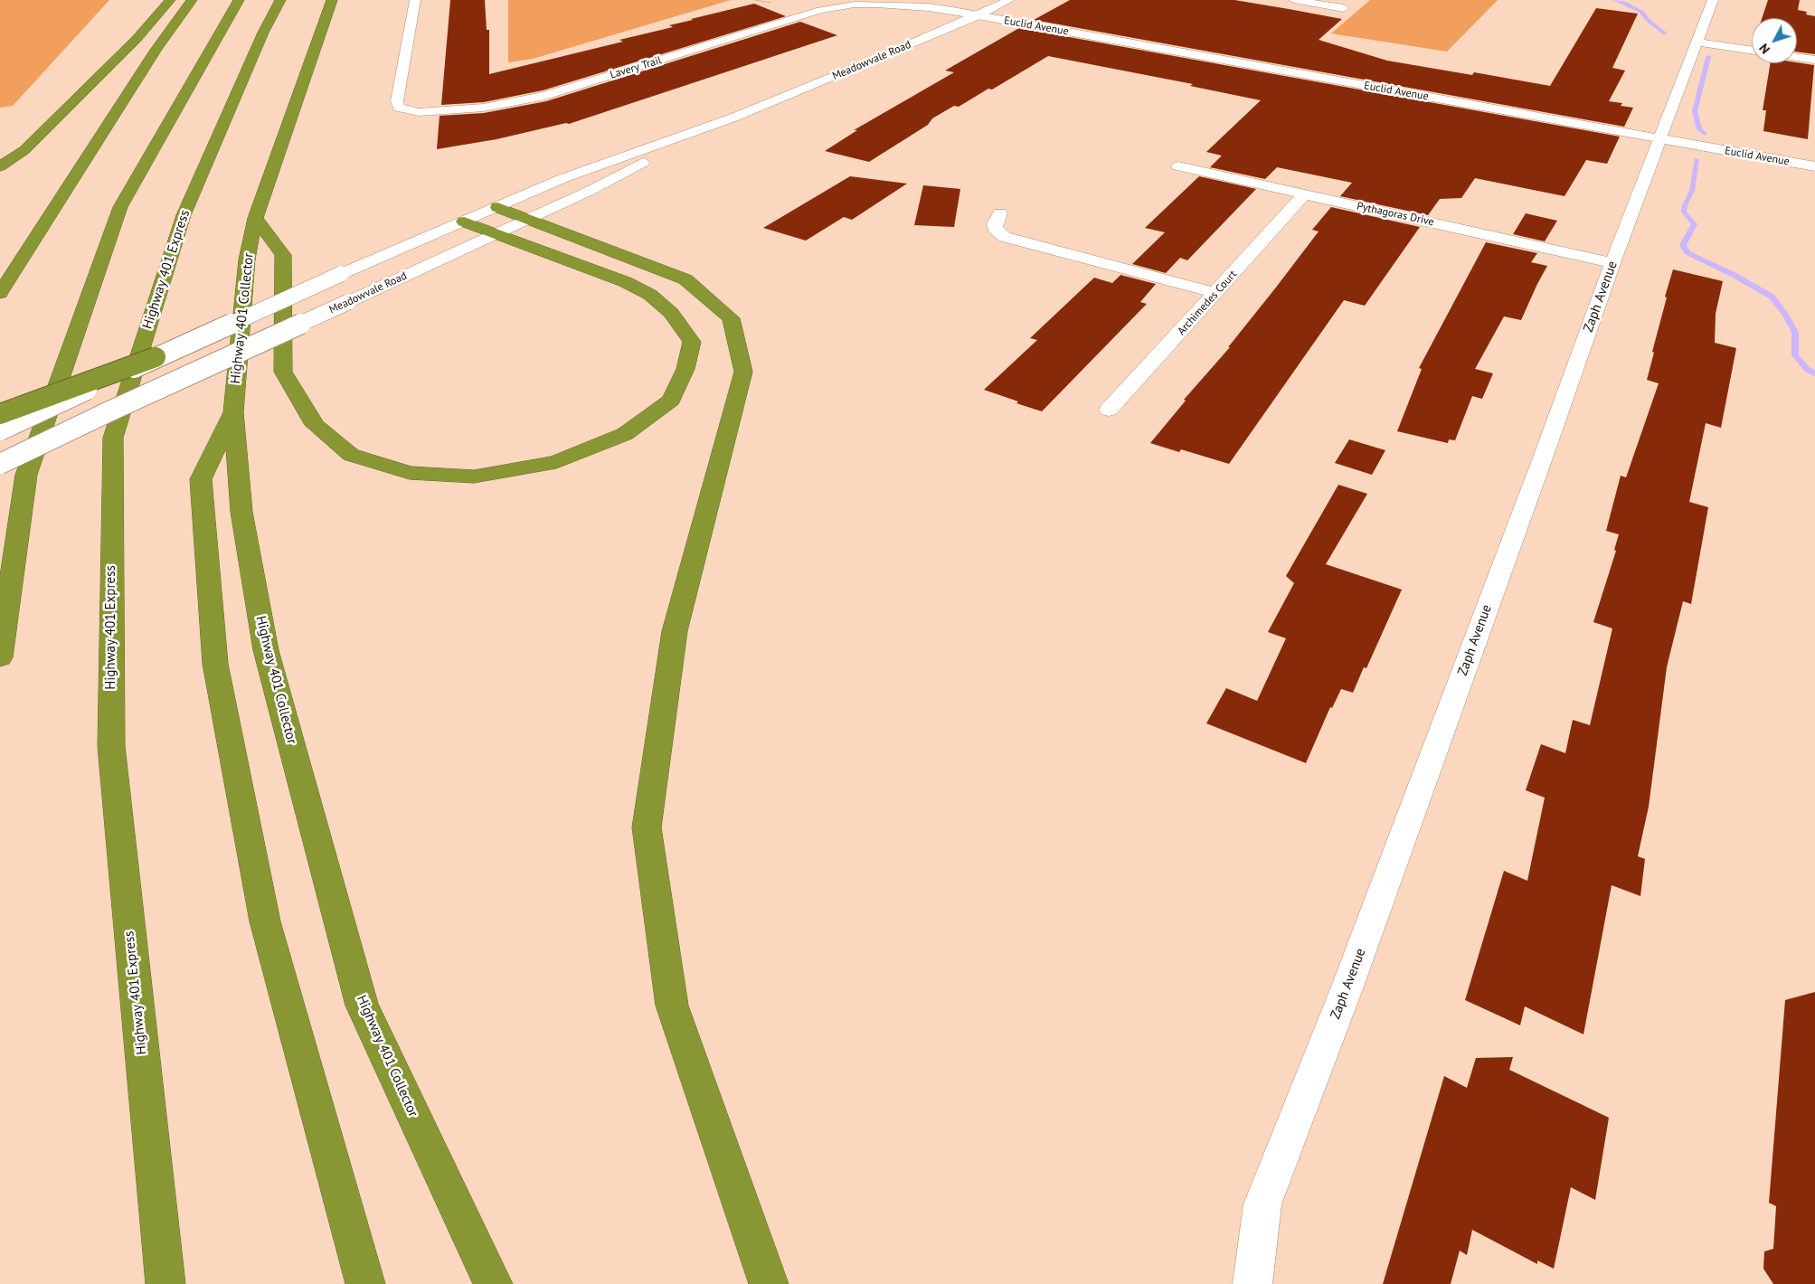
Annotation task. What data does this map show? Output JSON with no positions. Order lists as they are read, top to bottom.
{
  "streets": {
    "highway": ["Highway 401 Express", "Highway 401 Collector"],
    "street": [
      "Euclid Avenue",
      "Meadowvale Road",
      "Lavery Trail",
      "Pythagoras Drive",
      "Zaph Avenue",
      "Archimedes Court"
    ]
  },
  "crossings": [
    ["Euclid Avenue", "Meadowvale Road"],
    ["Euclid Avenue", "Lavery Trail"],
    ["Euclid Avenue", "Zaph Avenue"],
    ["Meadowvale Road", "Lavery Trail"],
    ["Pythagoras Drive", "Zaph Avenue"],
    ["Pythagoras Drive", "Archimedes Court"]
  ],
  "north": "bottom left"
}
